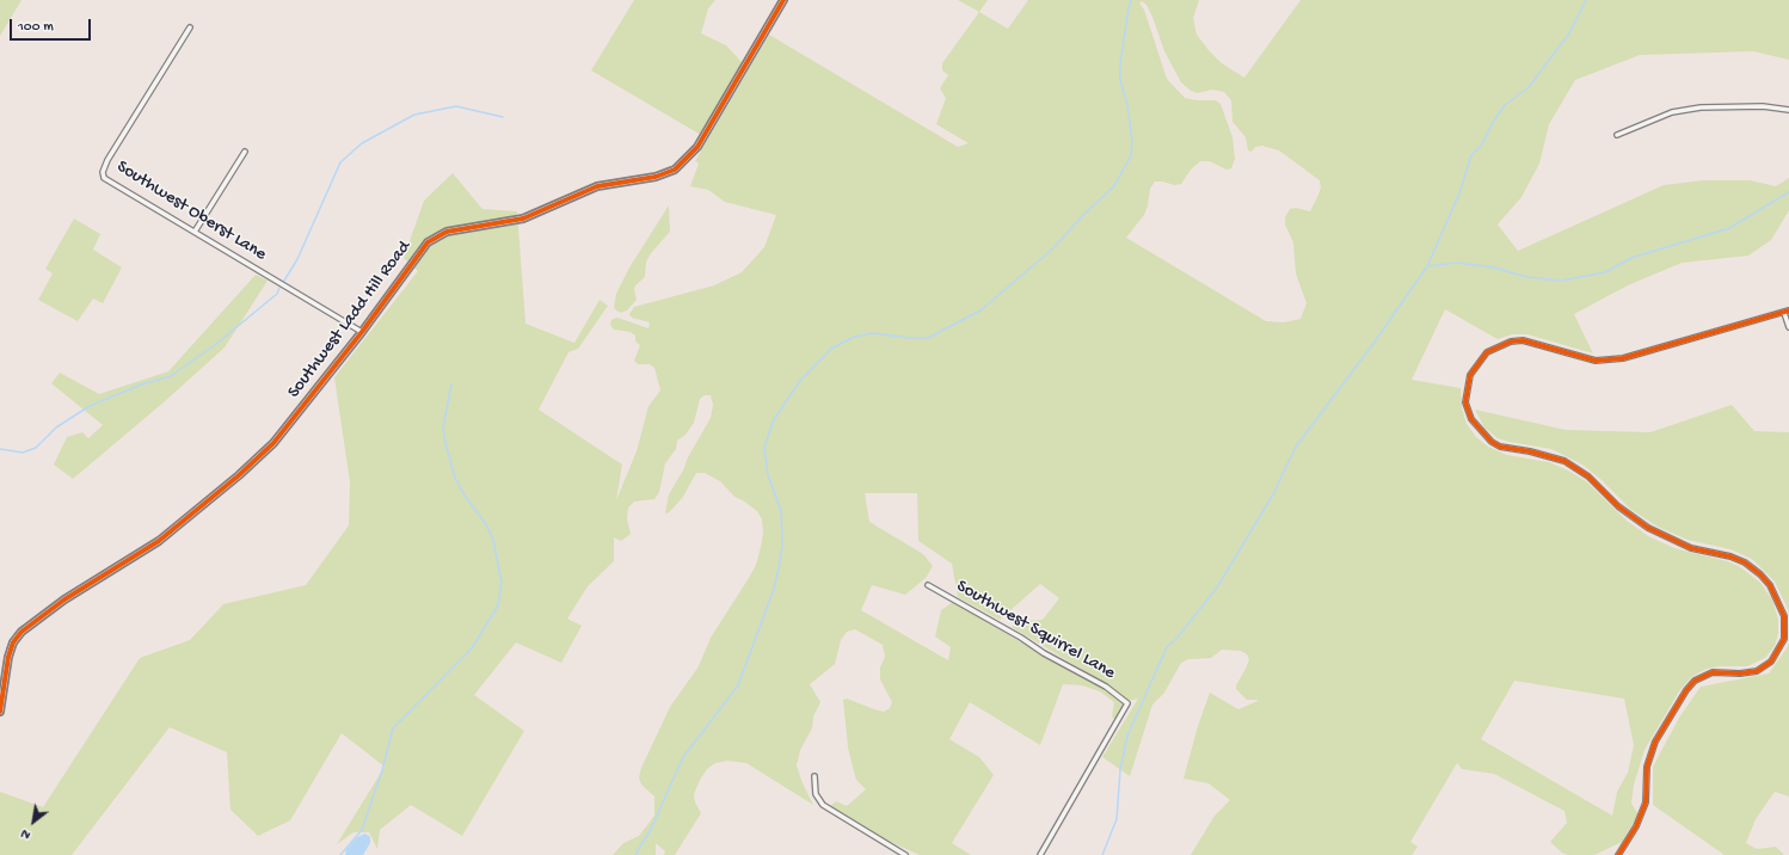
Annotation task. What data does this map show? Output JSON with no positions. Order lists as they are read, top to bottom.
{
  "streets": {
    "street": ["Southwest Oberst Lane", "Southwest Ladd Hill Road", "Southwest Squirrel Lane"]
  },
  "crossings": [
    ["Southwest Oberst Lane", "Southwest Ladd Hill Road"]
  ],
  "scale_bar": "100 m",
  "north": "bottom left"
}
